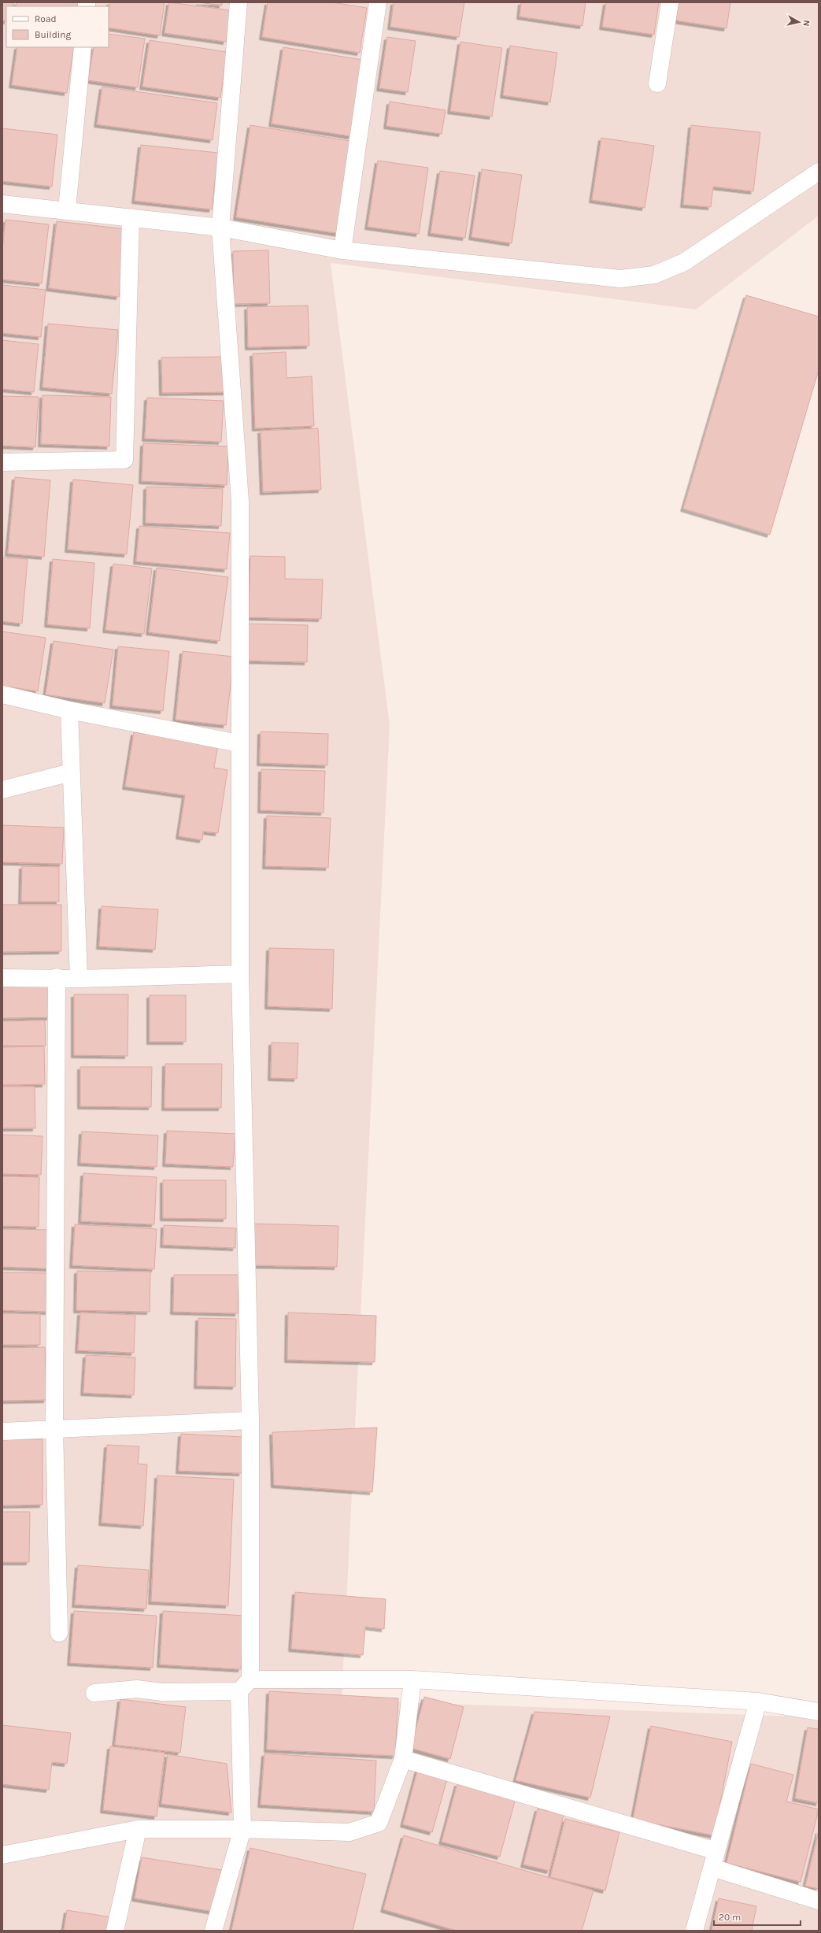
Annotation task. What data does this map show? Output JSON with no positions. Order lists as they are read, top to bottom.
{
  "legend": ["Road", "Building"],
  "scale_bar": "20 m",
  "north": "right"
}
